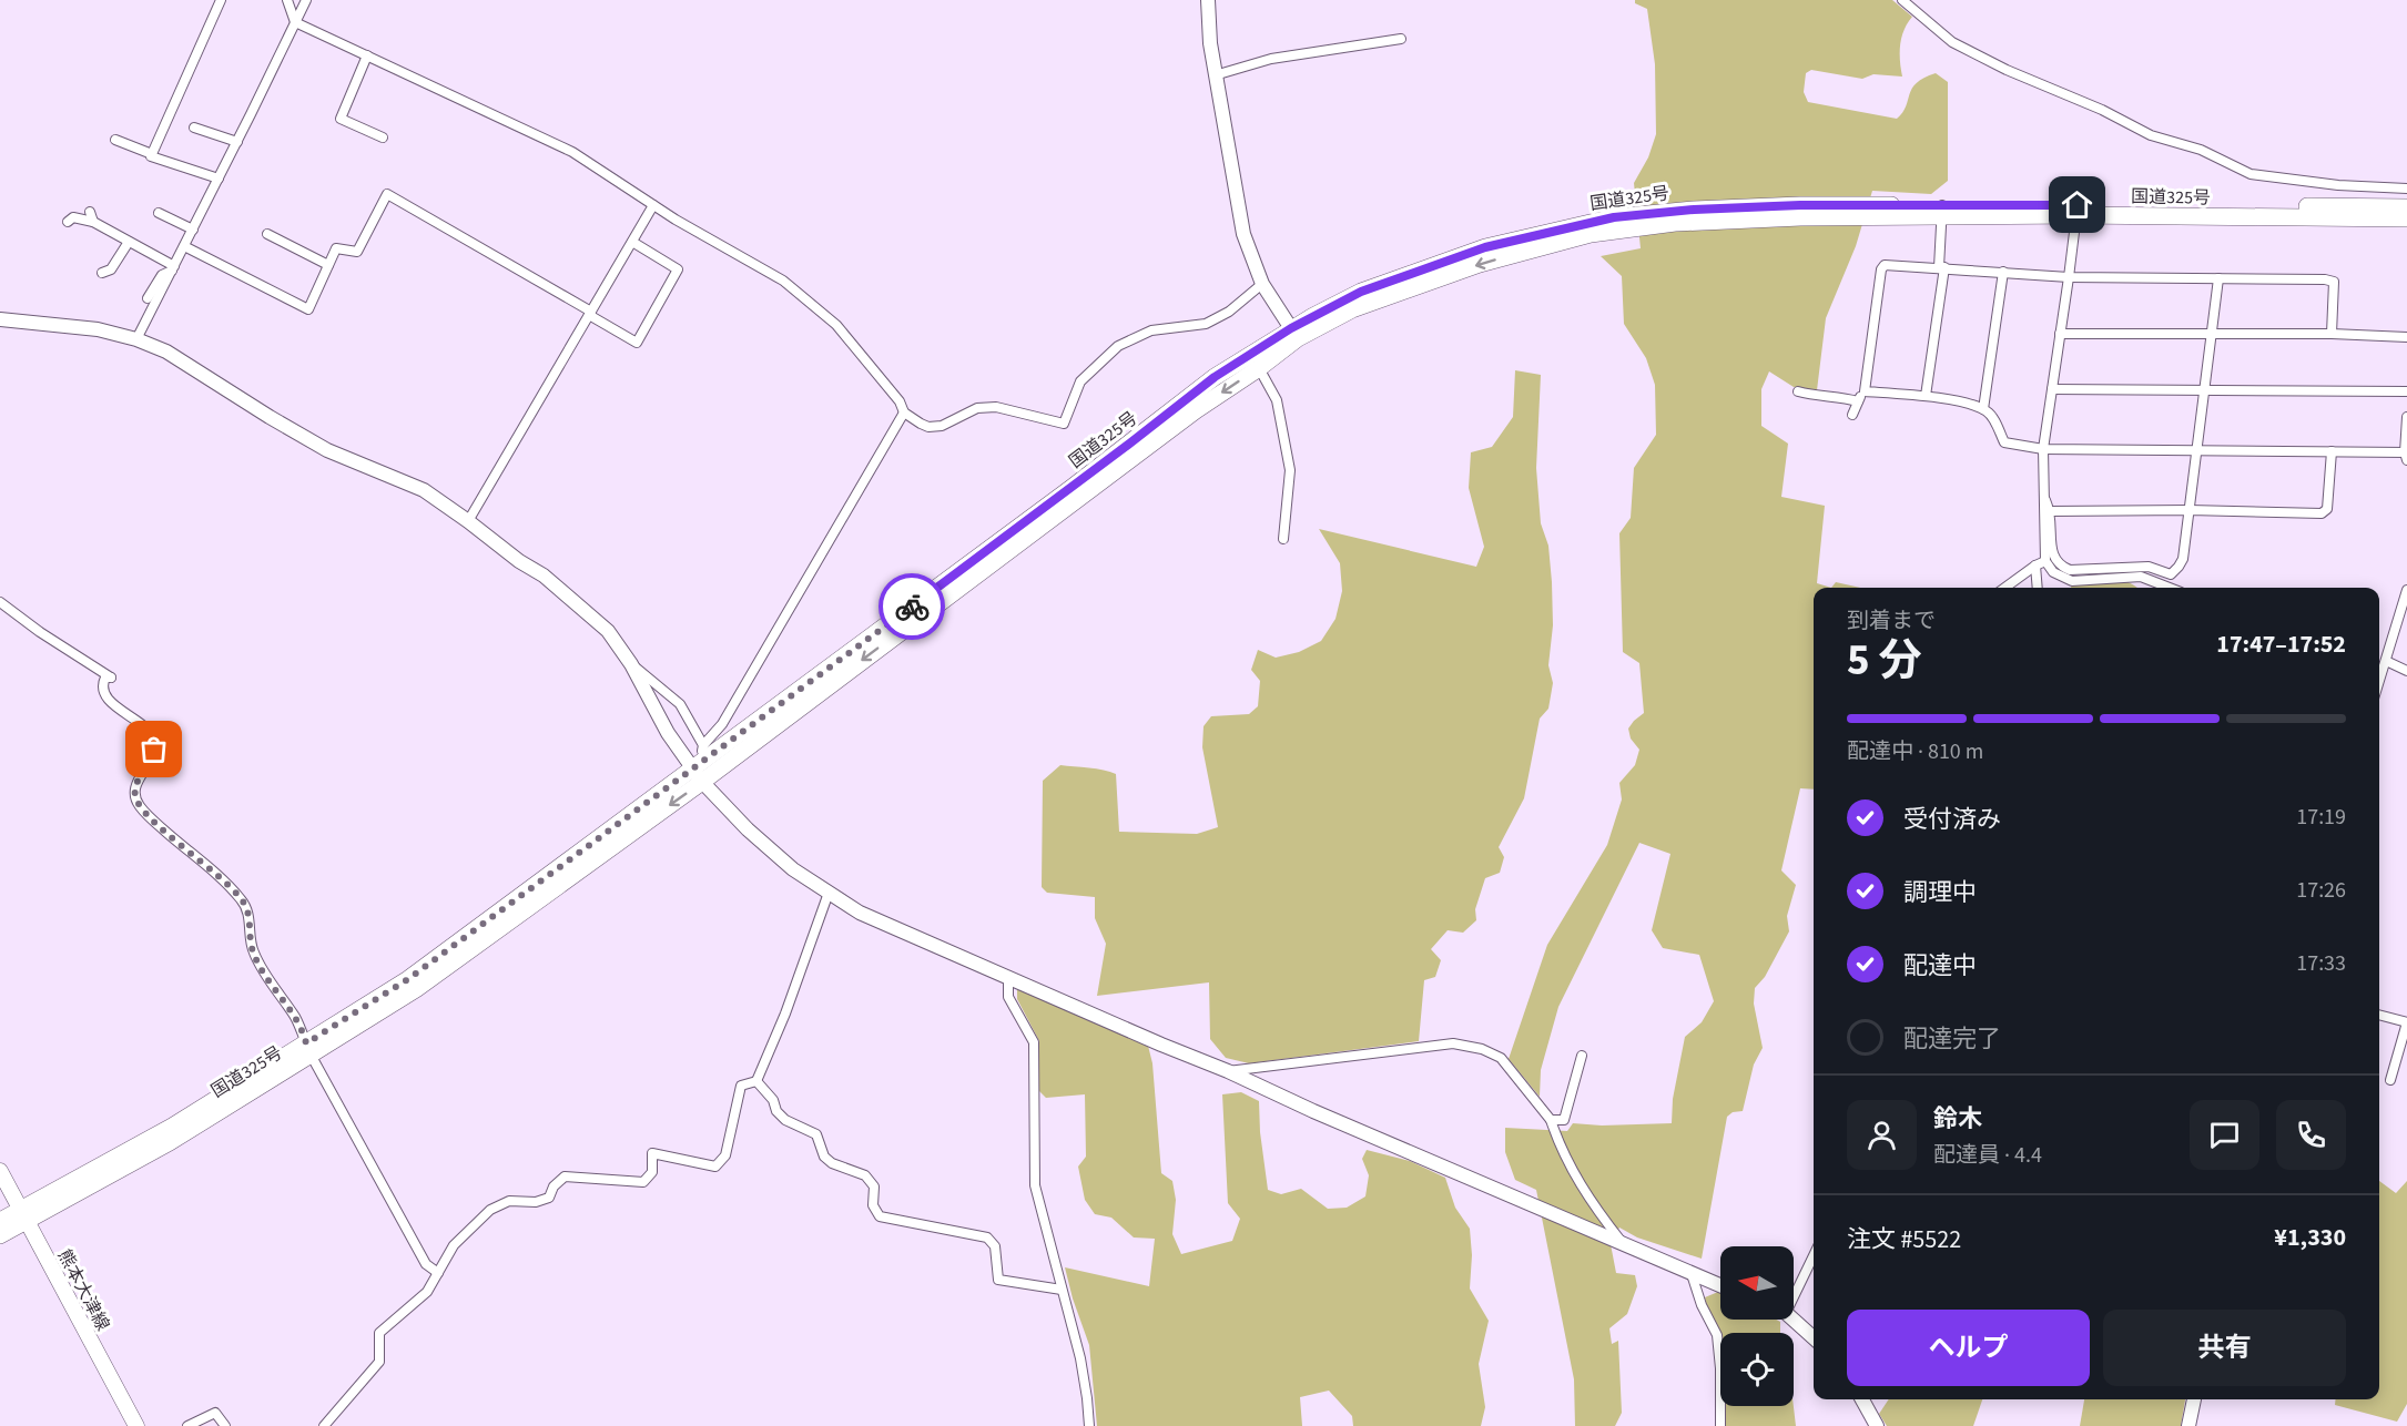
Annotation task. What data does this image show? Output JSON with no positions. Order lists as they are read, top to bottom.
{
  "streets": {
    "highway": ["国道325号"],
    "main road": ["熊本大津線"]
  },
  "crossings": [
    ["国道325号", "熊本大津線"]
  ],
  "north": "left",
  "page": {
    "heading": ["5 分", "到着まで", "17:47–17:52"],
    "panel": [
      "鈴木",
      "配達員 · 4.4",
      "注文 #5522",
      "¥1,330"
    ],
    "bar": "配達中 · 810 m",
    "list": [
      ["受付済み", "17:19"],
      ["調理中", "17:26"],
      ["配達中", "17:33"],
      "配達完了"
    ],
    "buttons": ["ヘルプ", "共有"]
  }
}
